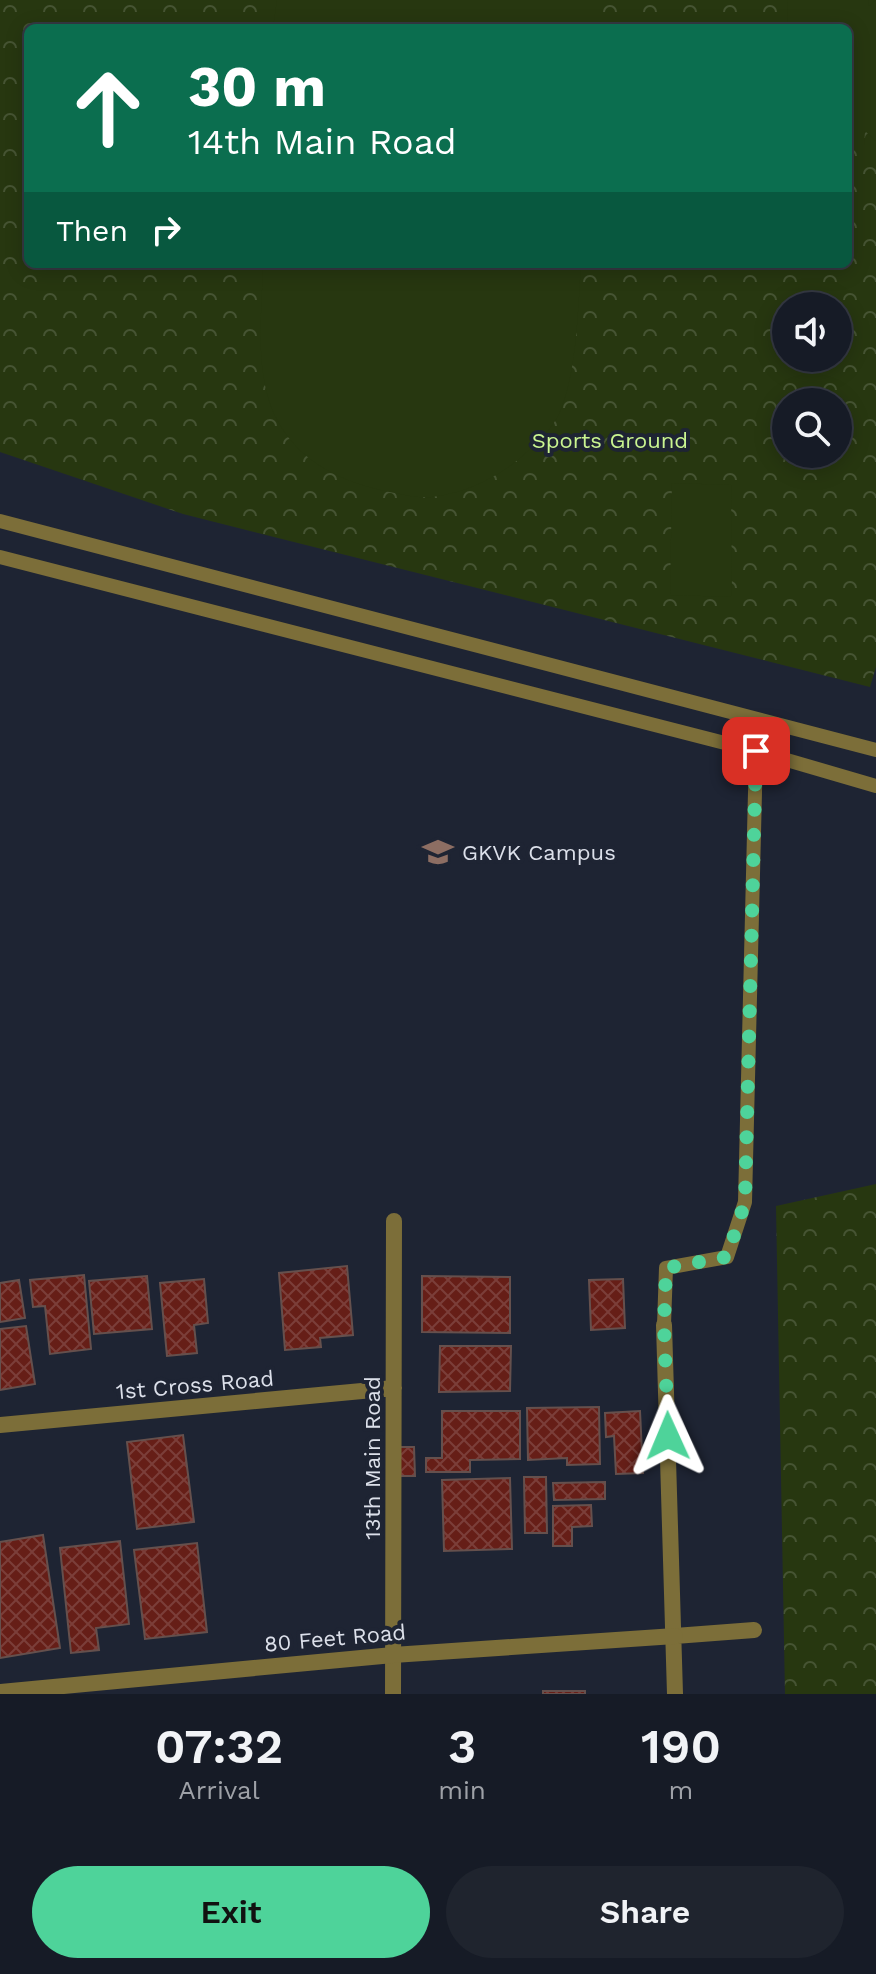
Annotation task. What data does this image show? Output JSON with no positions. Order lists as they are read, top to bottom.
{
  "streets": {
    "street": ["1st Cross Road", "13th Main Road", "80 Feet Road"]
  },
  "crossings": [
    ["1st Cross Road", "13th Main Road"],
    ["13th Main Road", "80 Feet Road"]
  ],
  "parks": ["Sports Ground"],
  "places": {
    "school or university": ["GKVK Campus"]
  },
  "page": {
    "turn": ["30 m", "14th Main Road"],
    "then": "Then",
    "eta": [
      "07:32",
      "Arrival",
      "3",
      "min",
      "190",
      "m"
    ],
    "buttons": ["Exit", "Share"]
  }
}
